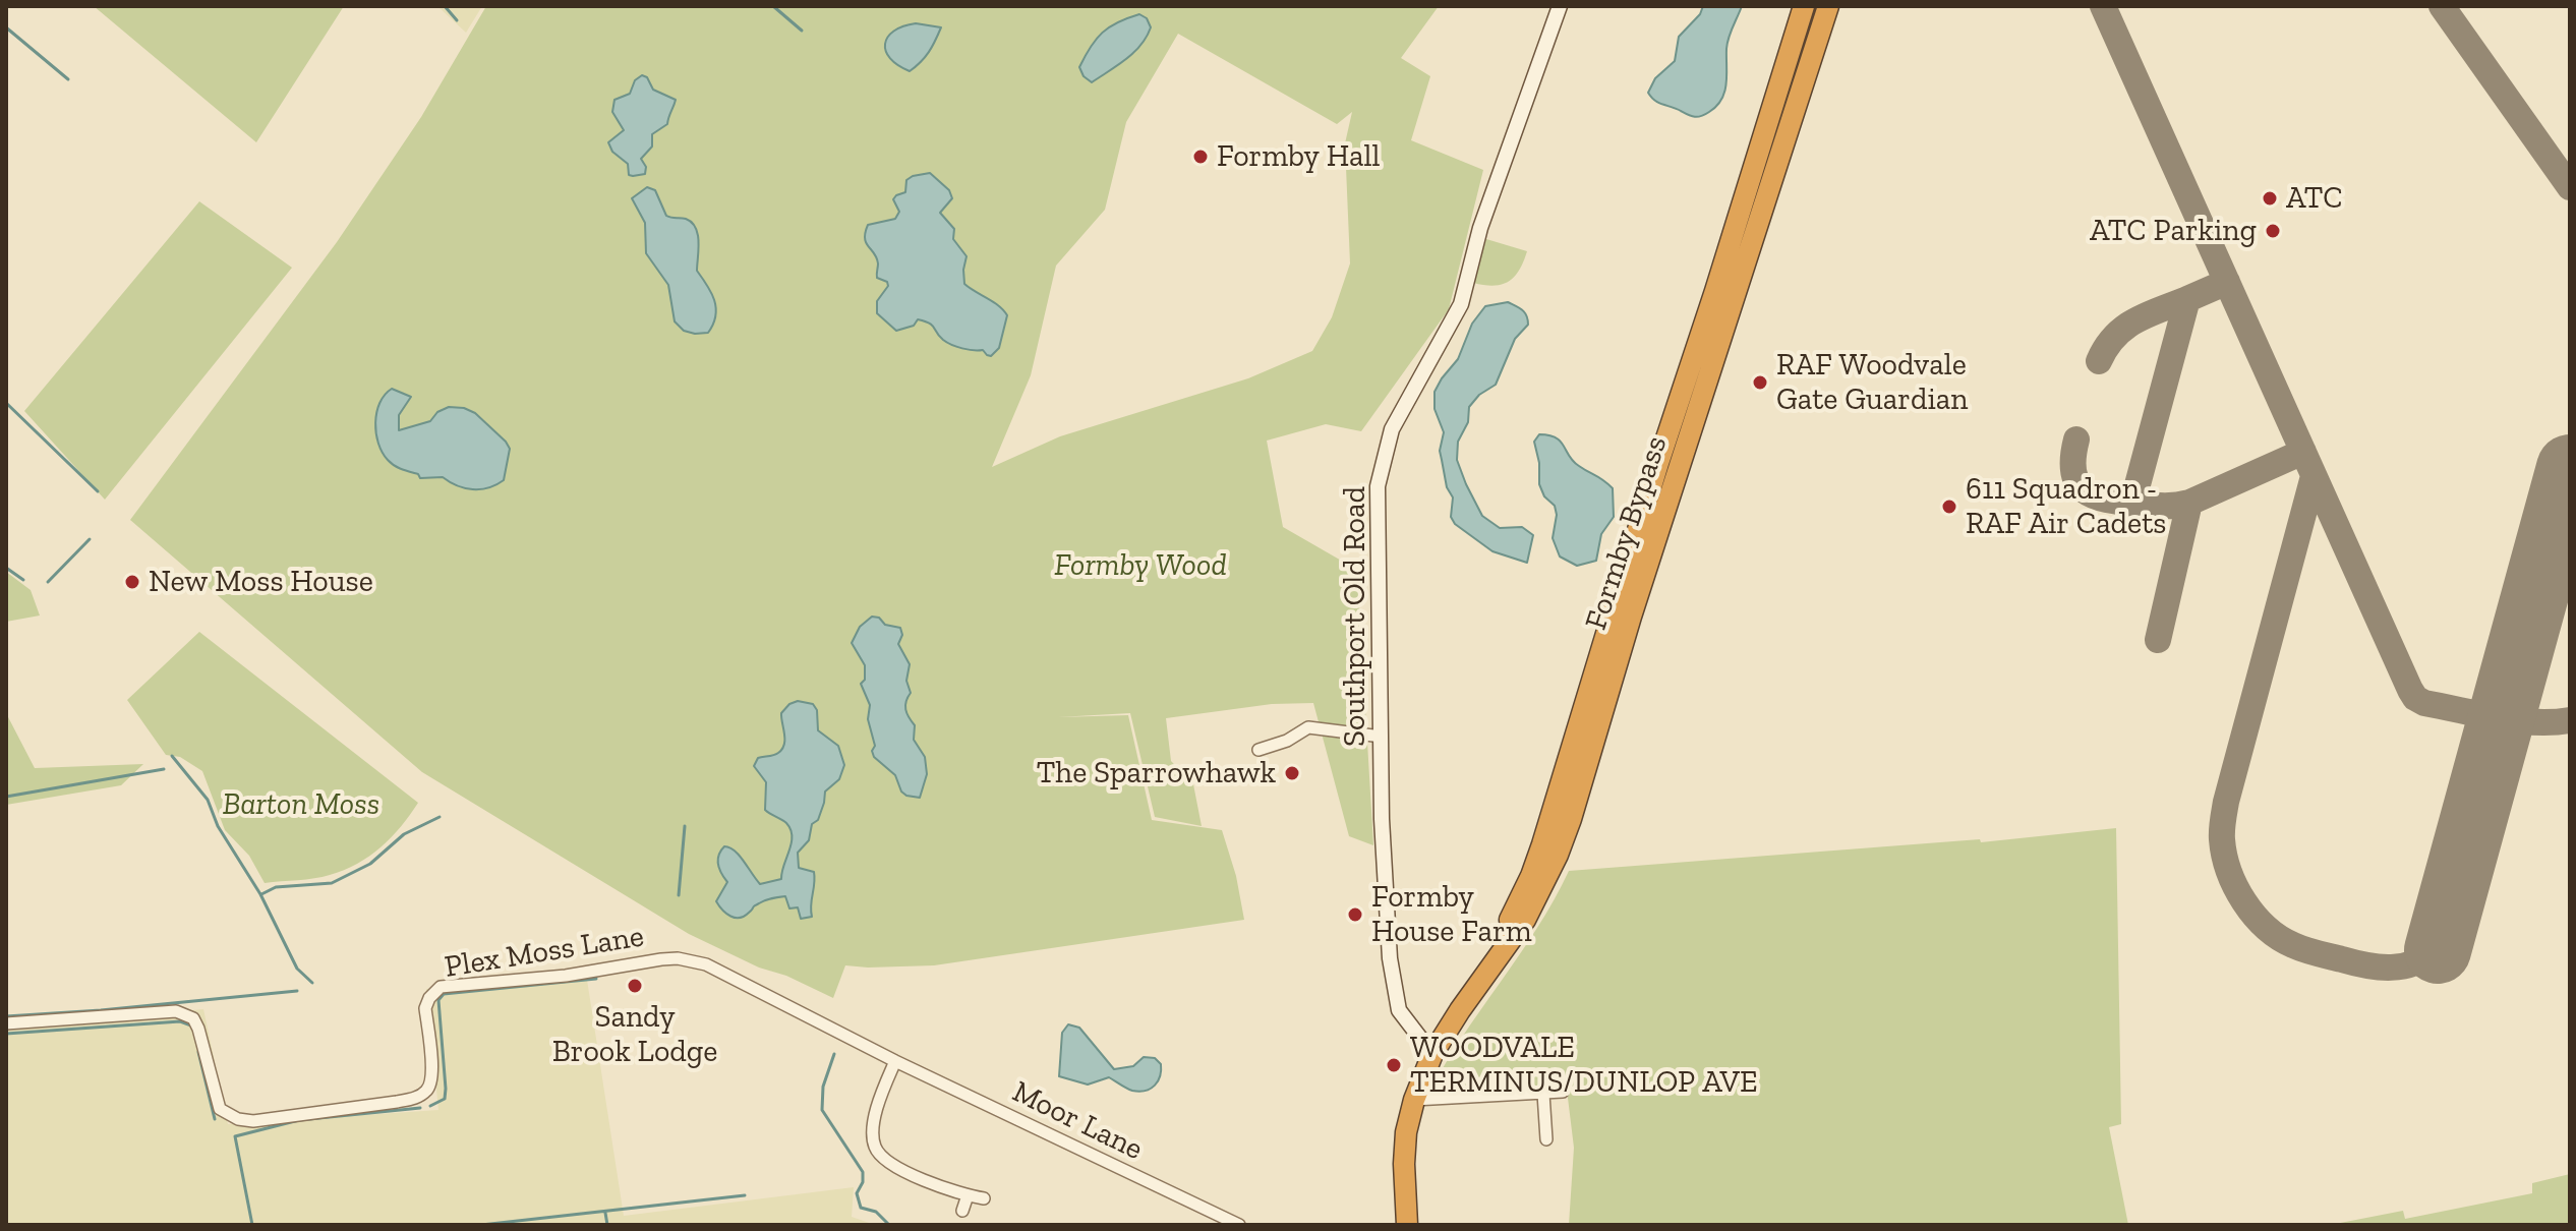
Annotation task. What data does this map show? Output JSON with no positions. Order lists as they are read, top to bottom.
{
  "streets": {
    "highway": ["Formby Bypass"],
    "street": ["Southport Old Road", "Plex Moss Lane", "Moor Lane"]
  },
  "crossings": [
    ["Formby Bypass", "Southport Old Road"],
    ["Plex Moss Lane", "Moor Lane"]
  ],
  "parks": ["Formby Wood", "Barton Moss"],
  "places": [
    "Formby Hall",
    "ATC",
    "ATC Parking",
    "RAF Woodvale Gate Guardian",
    "611 Squadron - RAF Air Cadets",
    "New Moss House",
    "The Sparrowhawk",
    "Formby House Farm",
    "Sandy Brook Lodge",
    "WOODVALE TERMINUS/DUNLOP AVE"
  ]
}
